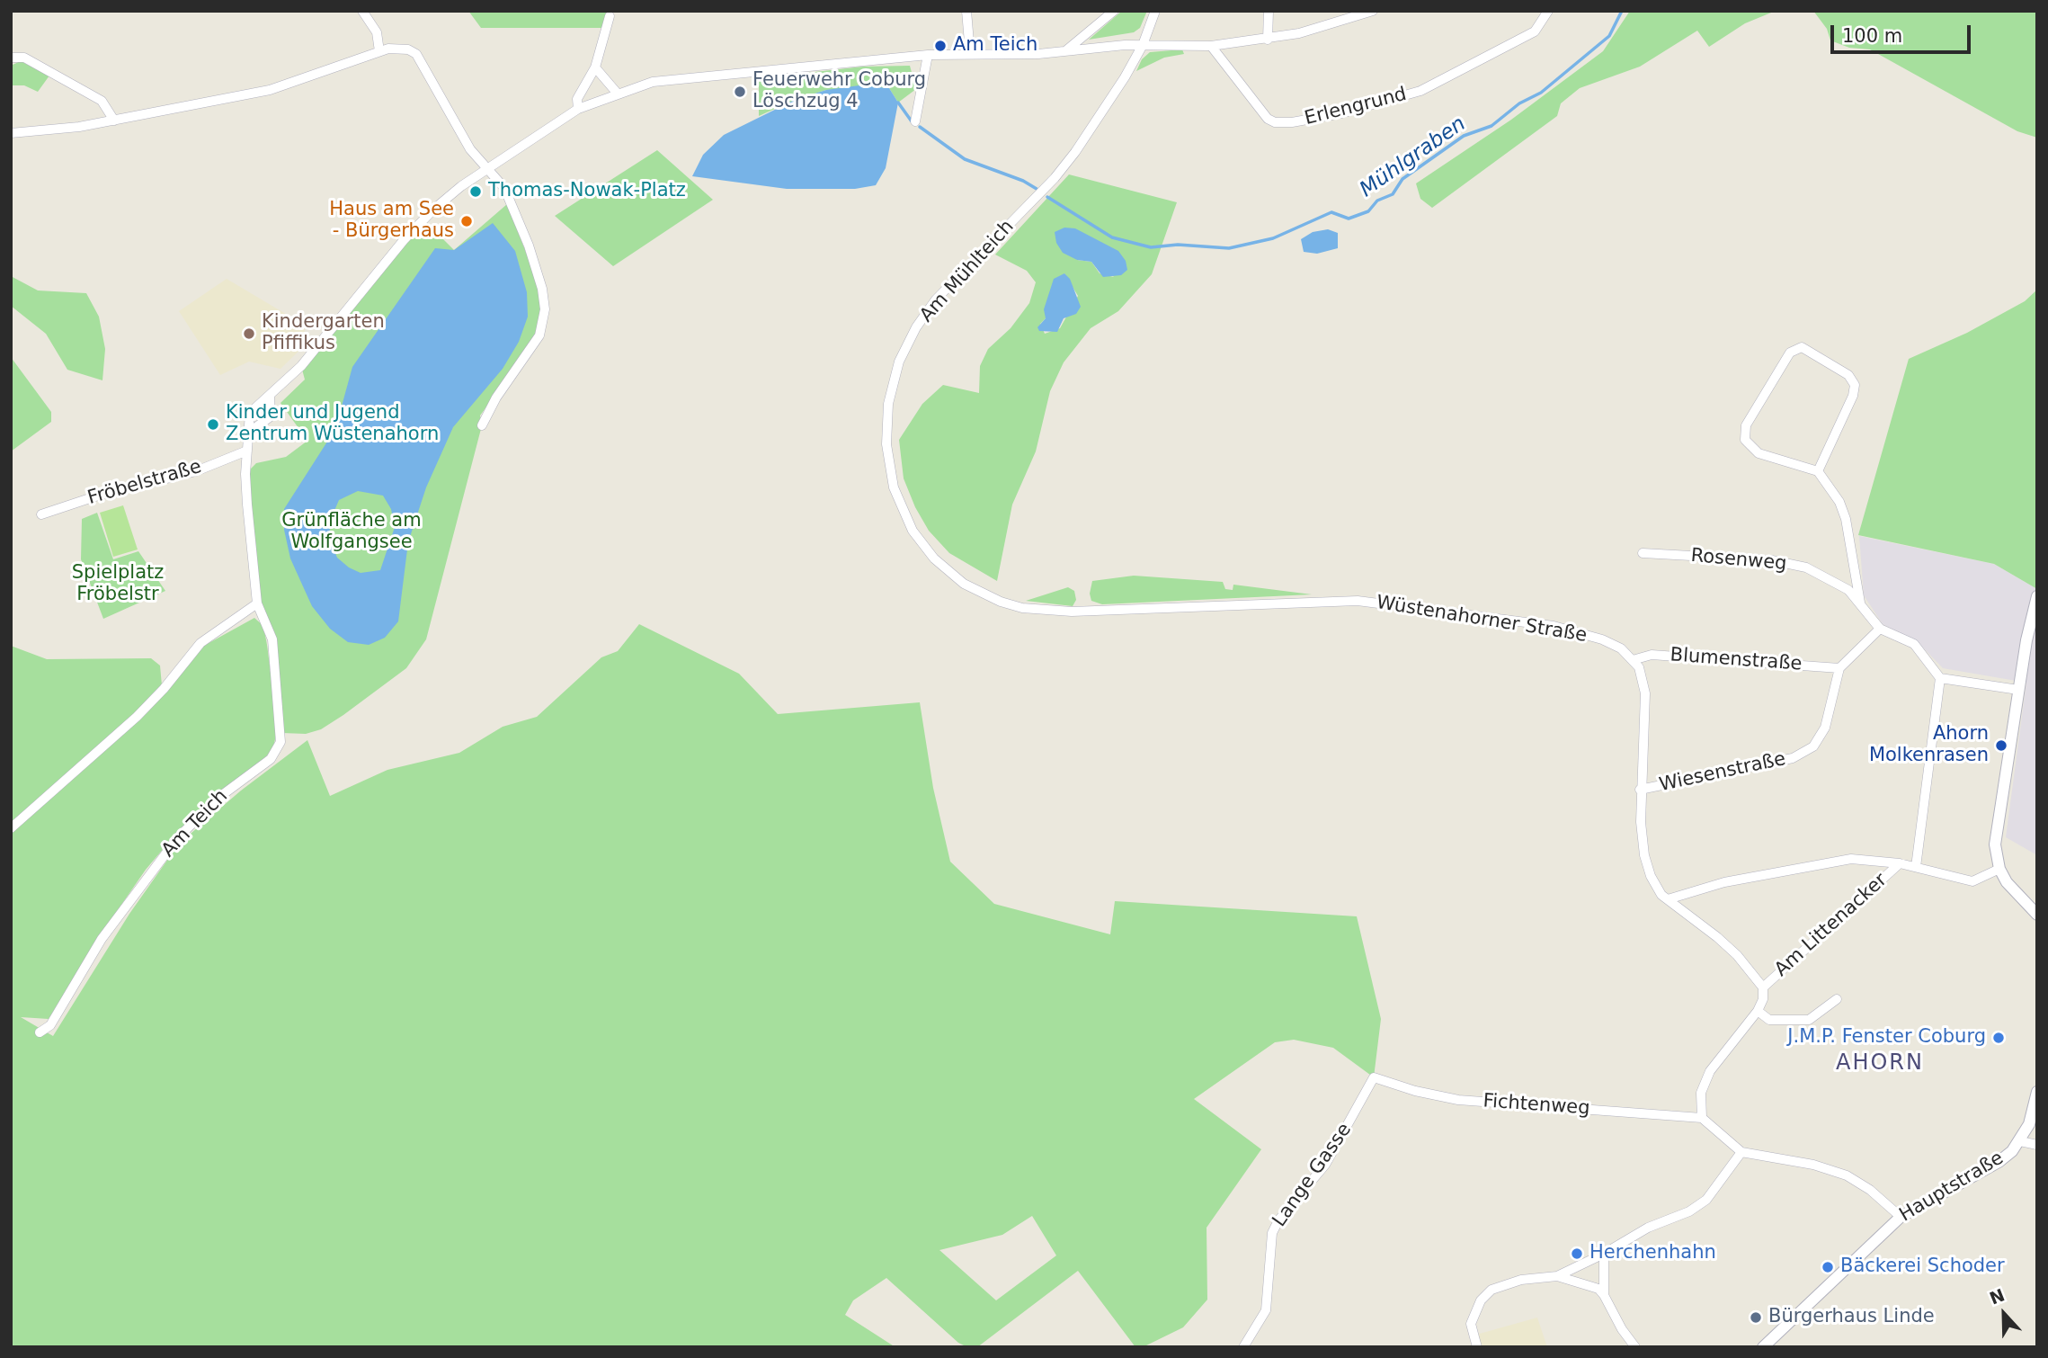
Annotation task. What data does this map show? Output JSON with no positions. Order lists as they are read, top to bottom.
{
  "streets": {
    "street": [
      "Erlengrund",
      "Am Mühlteich",
      "Fröbelstraße",
      "Rosenweg",
      "Wüstenahorner Straße",
      "Blumenstraße",
      "Wiesenstraße",
      "Am Teich",
      "Am Littenacker",
      "Fichtenweg",
      "Lange Gasse",
      "Hauptstraße"
    ]
  },
  "crossings": [
    ["Am Mühlteich", "Wüstenahorner Straße"],
    ["Fröbelstraße", "Am Teich"],
    ["Wüstenahorner Straße", "Blumenstraße"],
    ["Blumenstraße", "Wiesenstraße"],
    ["Fichtenweg", "Lange Gasse"]
  ],
  "districts": ["AHORN"],
  "water": ["Mühlgraben"],
  "parks": ["Grünfläche am Wolfgangsee", "Spielplatz Fröbelstr"],
  "places": [
    "Am Teich",
    "Feuerwehr Coburg Löschzug 4",
    "Thomas-Nowak-Platz",
    "Haus am See - Bürgerhaus",
    "Kindergarten Pfiffikus",
    "Kinder und Jugend Zentrum Wüstenahorn",
    "Ahorn Molkenrasen",
    "J.M.P. Fenster Coburg",
    "Herchenhahn",
    "Bäckerei Schoder",
    "Bürgerhaus Linde"
  ],
  "scale_bar": "100 m",
  "north": "top"
}
